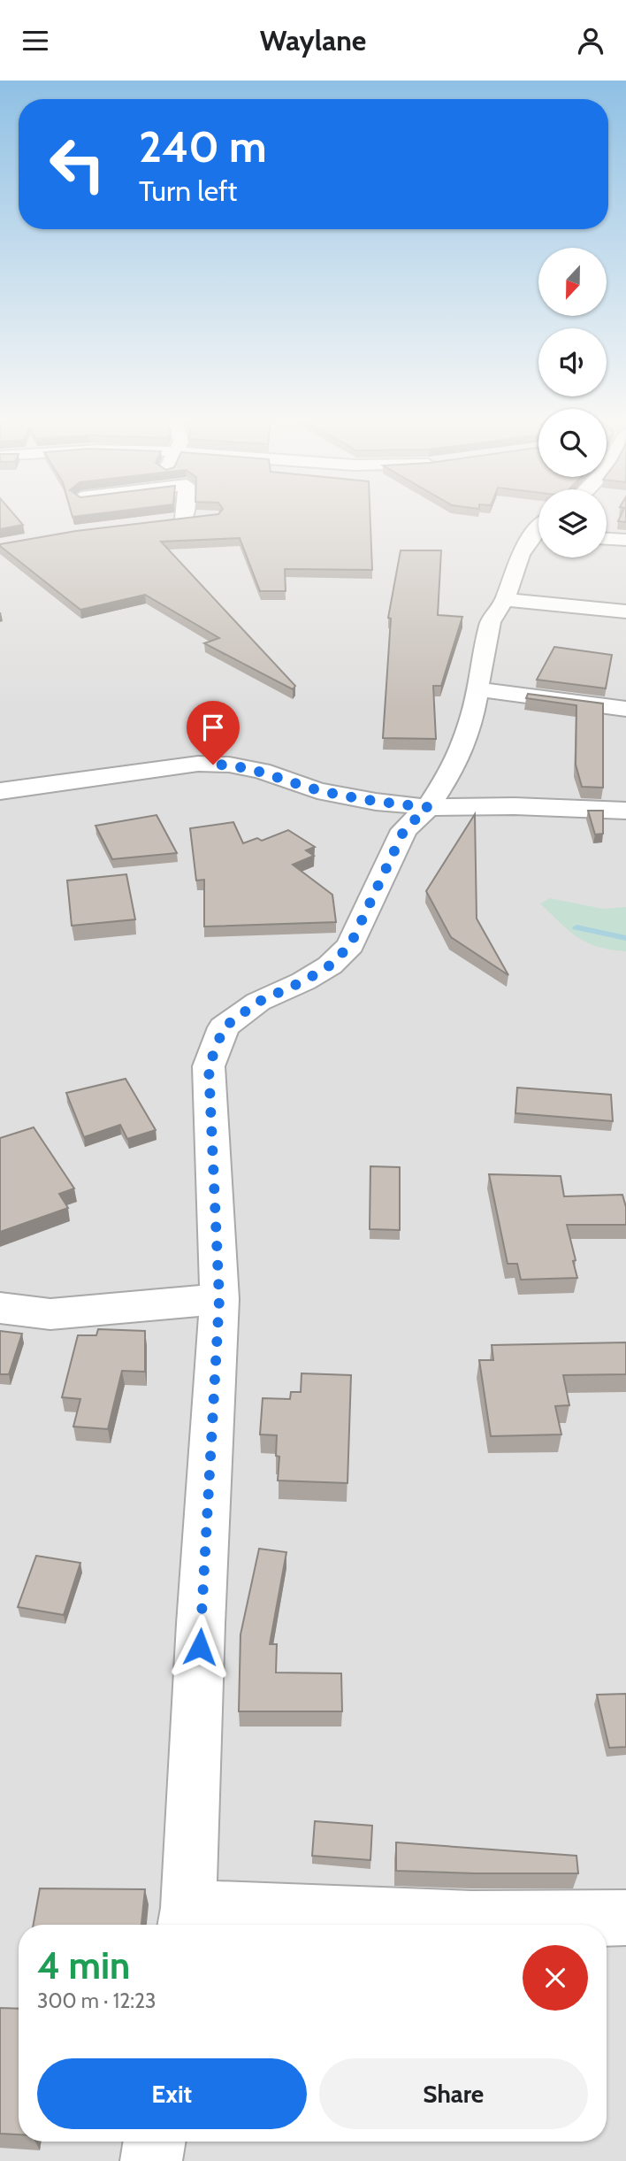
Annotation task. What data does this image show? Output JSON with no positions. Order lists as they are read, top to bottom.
{
  "north": "bottom",
  "page": {
    "header": "Waylane",
    "turn": ["240 m", "Turn left"],
    "heading": ["4 min", "300 m · 12:23"],
    "buttons": ["Exit", "Share"]
  }
}
